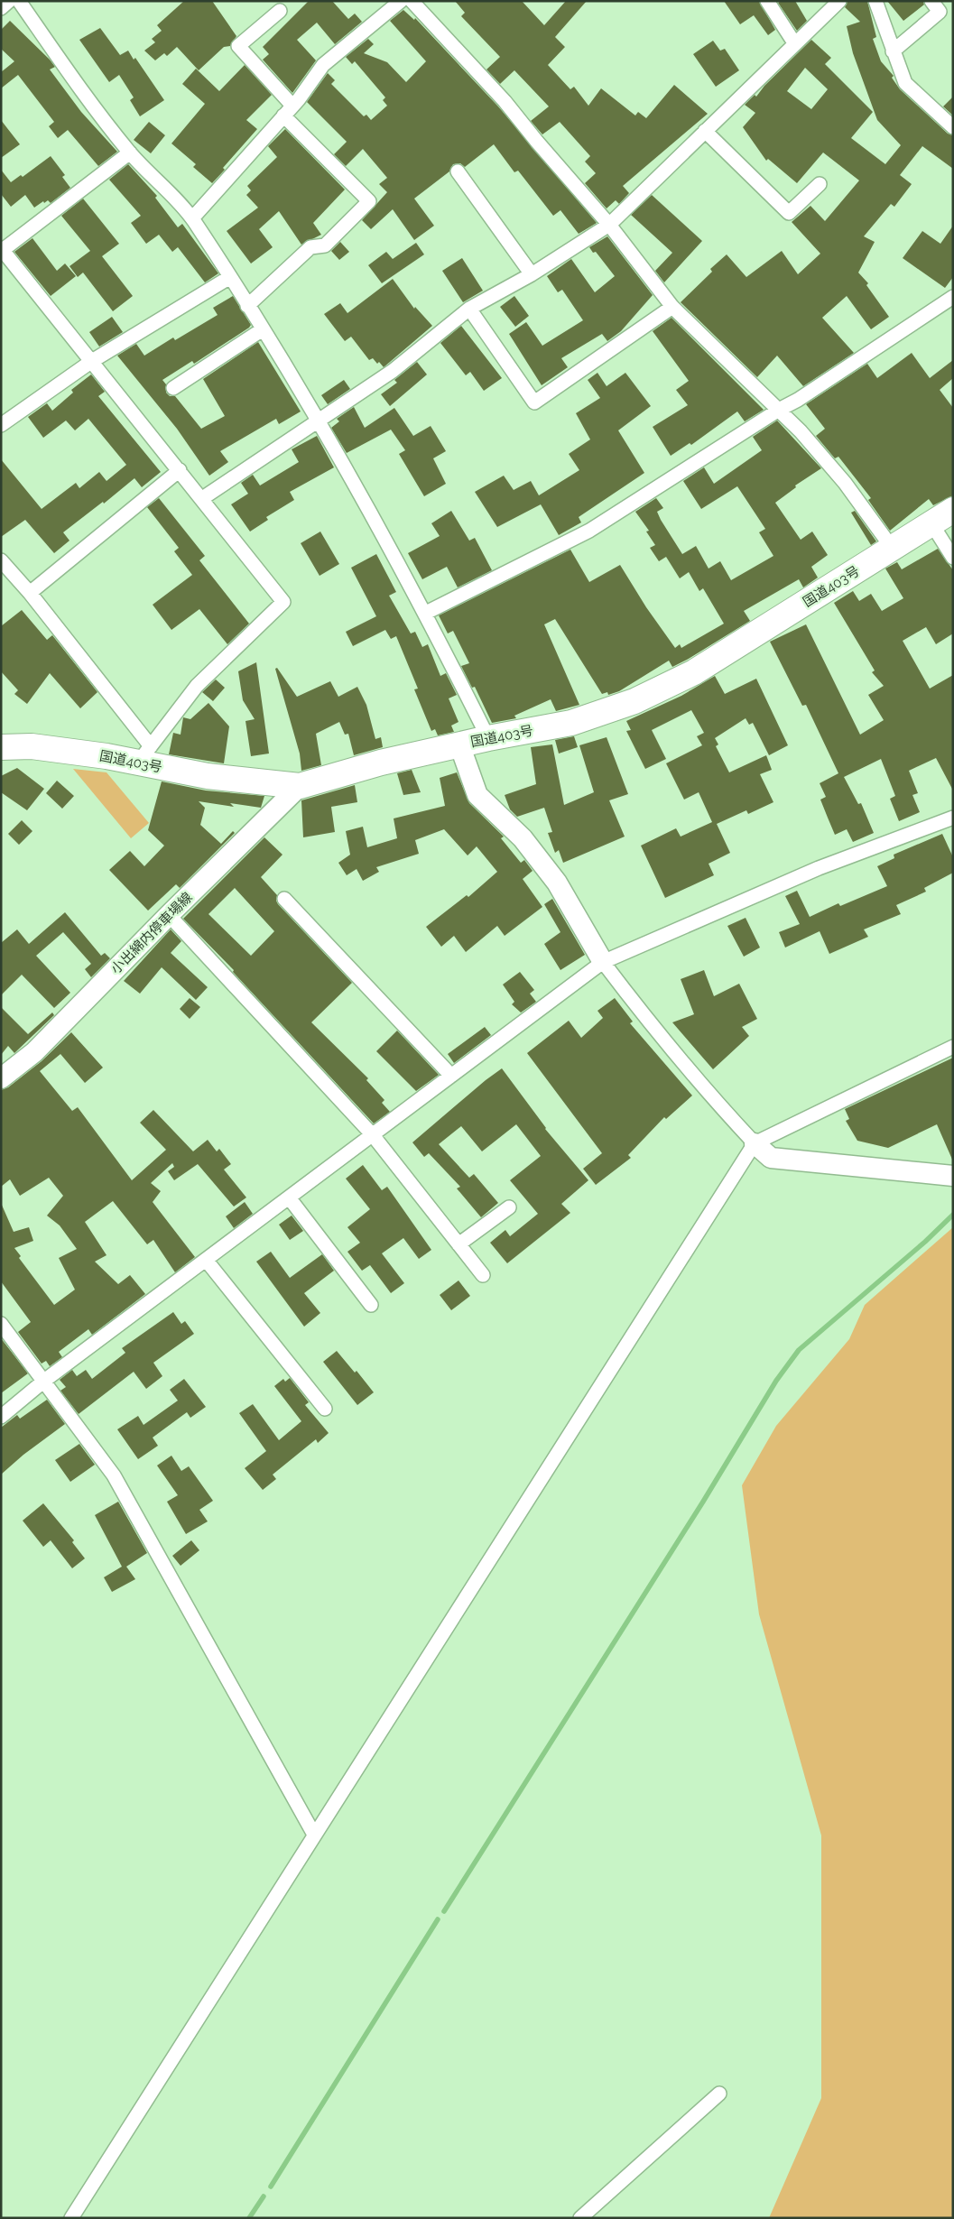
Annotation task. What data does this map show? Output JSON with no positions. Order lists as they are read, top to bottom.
{
  "streets": {
    "highway": ["国道403号"],
    "street": ["小出綿内停車場線"]
  },
  "crossings": [
    ["国道403号", "小出綿内停車場線"]
  ]
}
